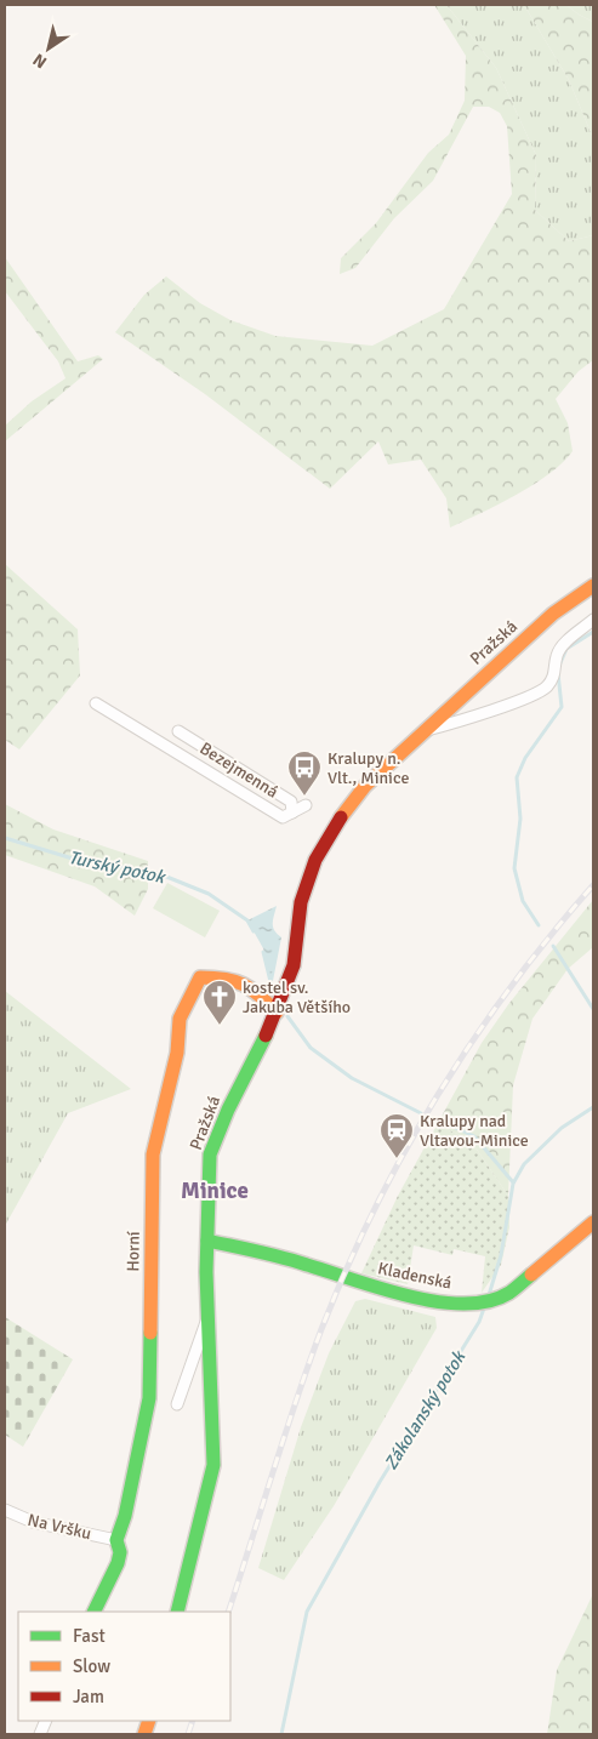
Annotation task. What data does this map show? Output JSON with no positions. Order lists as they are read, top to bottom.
{
  "streets": {
    "main road": ["Pražská", "Horní", "Kladenská"],
    "street": ["Bezejmenná", "Na Vršku"]
  },
  "crossings": [
    ["Pražská", "Horní"],
    ["Pražská", "Kladenská"],
    ["Horní", "Na Vršku"]
  ],
  "districts": ["Minice"],
  "water": ["Turský potok", "Zákolanský potok"],
  "places": {
    "bus stop": ["Kralupy n. Vlt., Minice"],
    "church": ["kostel sv. Jakuba Většího"],
    "station": ["Kralupy nad Vltavou-Minice"]
  },
  "legend": ["Fast", "Slow", "Jam"],
  "north": "bottom left"
}
